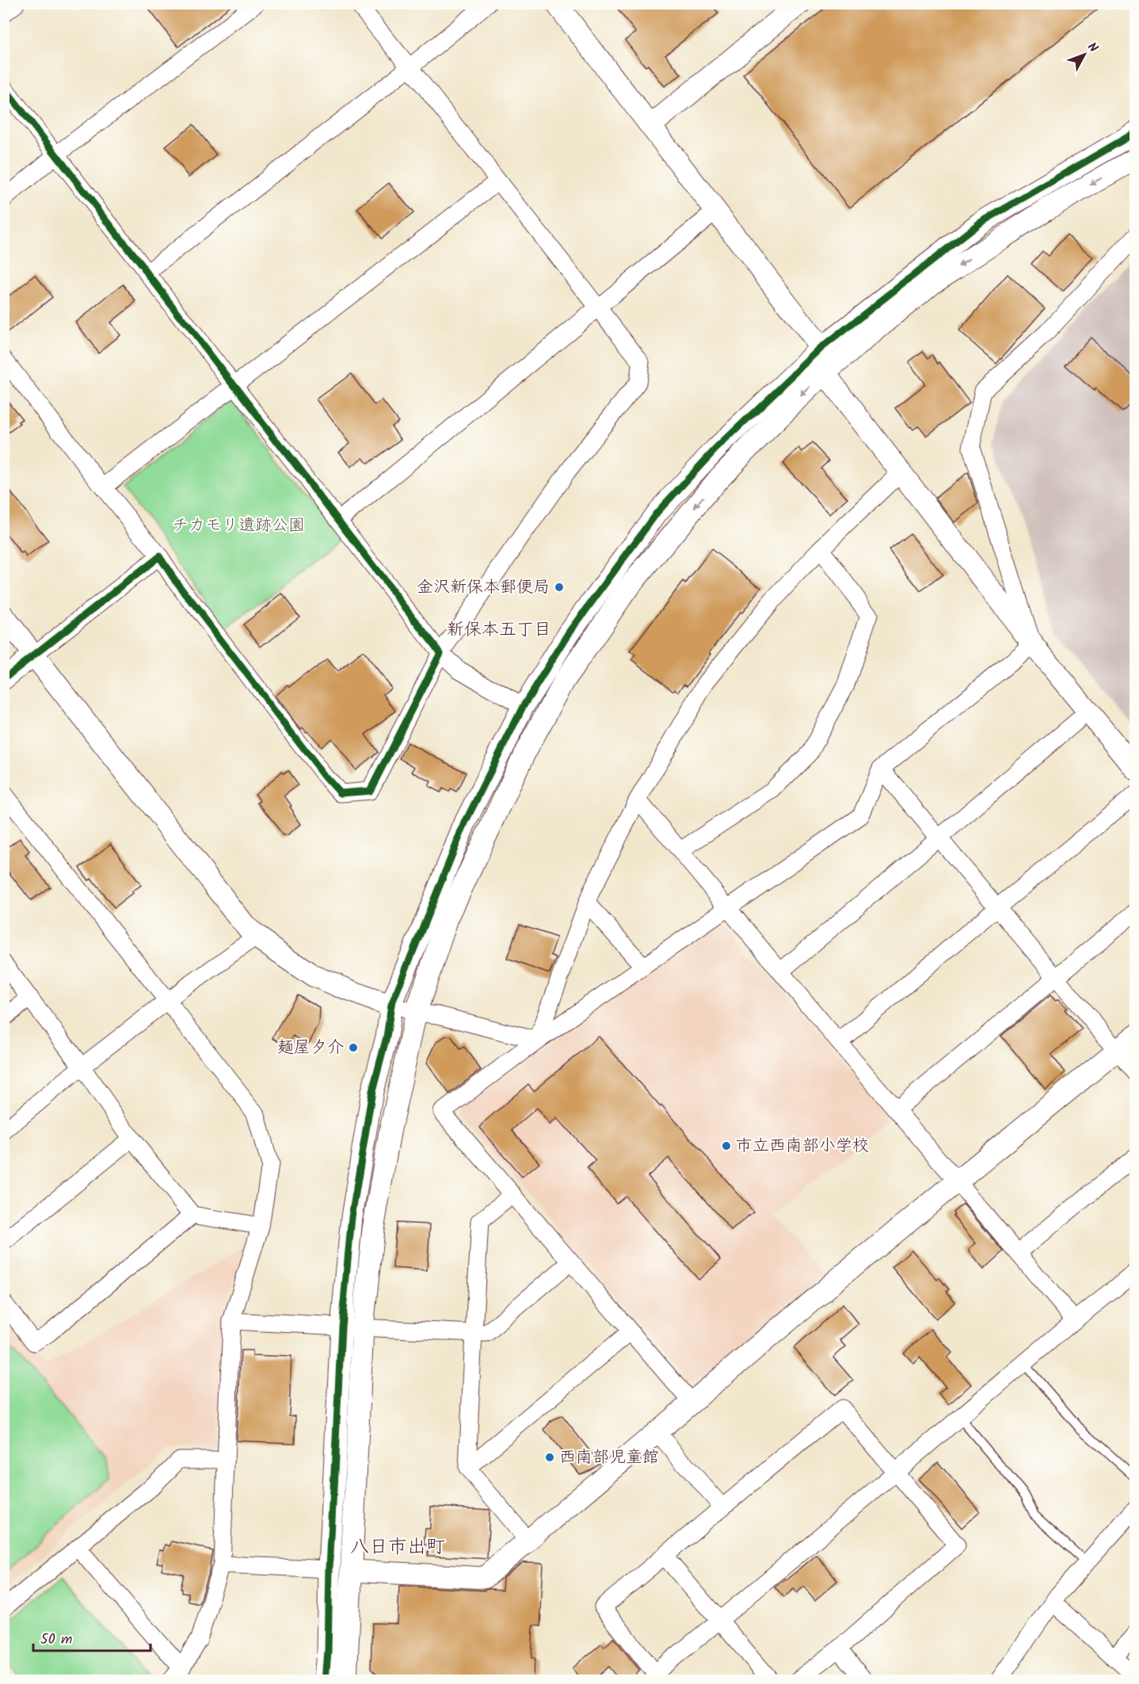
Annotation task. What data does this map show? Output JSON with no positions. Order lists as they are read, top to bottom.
{
  "districts": ["新保本五丁目", "八日市出町"],
  "parks": ["チカモリ遺跡公園"],
  "places": [
    "金沢新保本郵便局",
    "麺屋夕介",
    "市立西南部小学校",
    "西南部児童館"
  ],
  "scale_bar": "50 m",
  "north": "top right"
}
